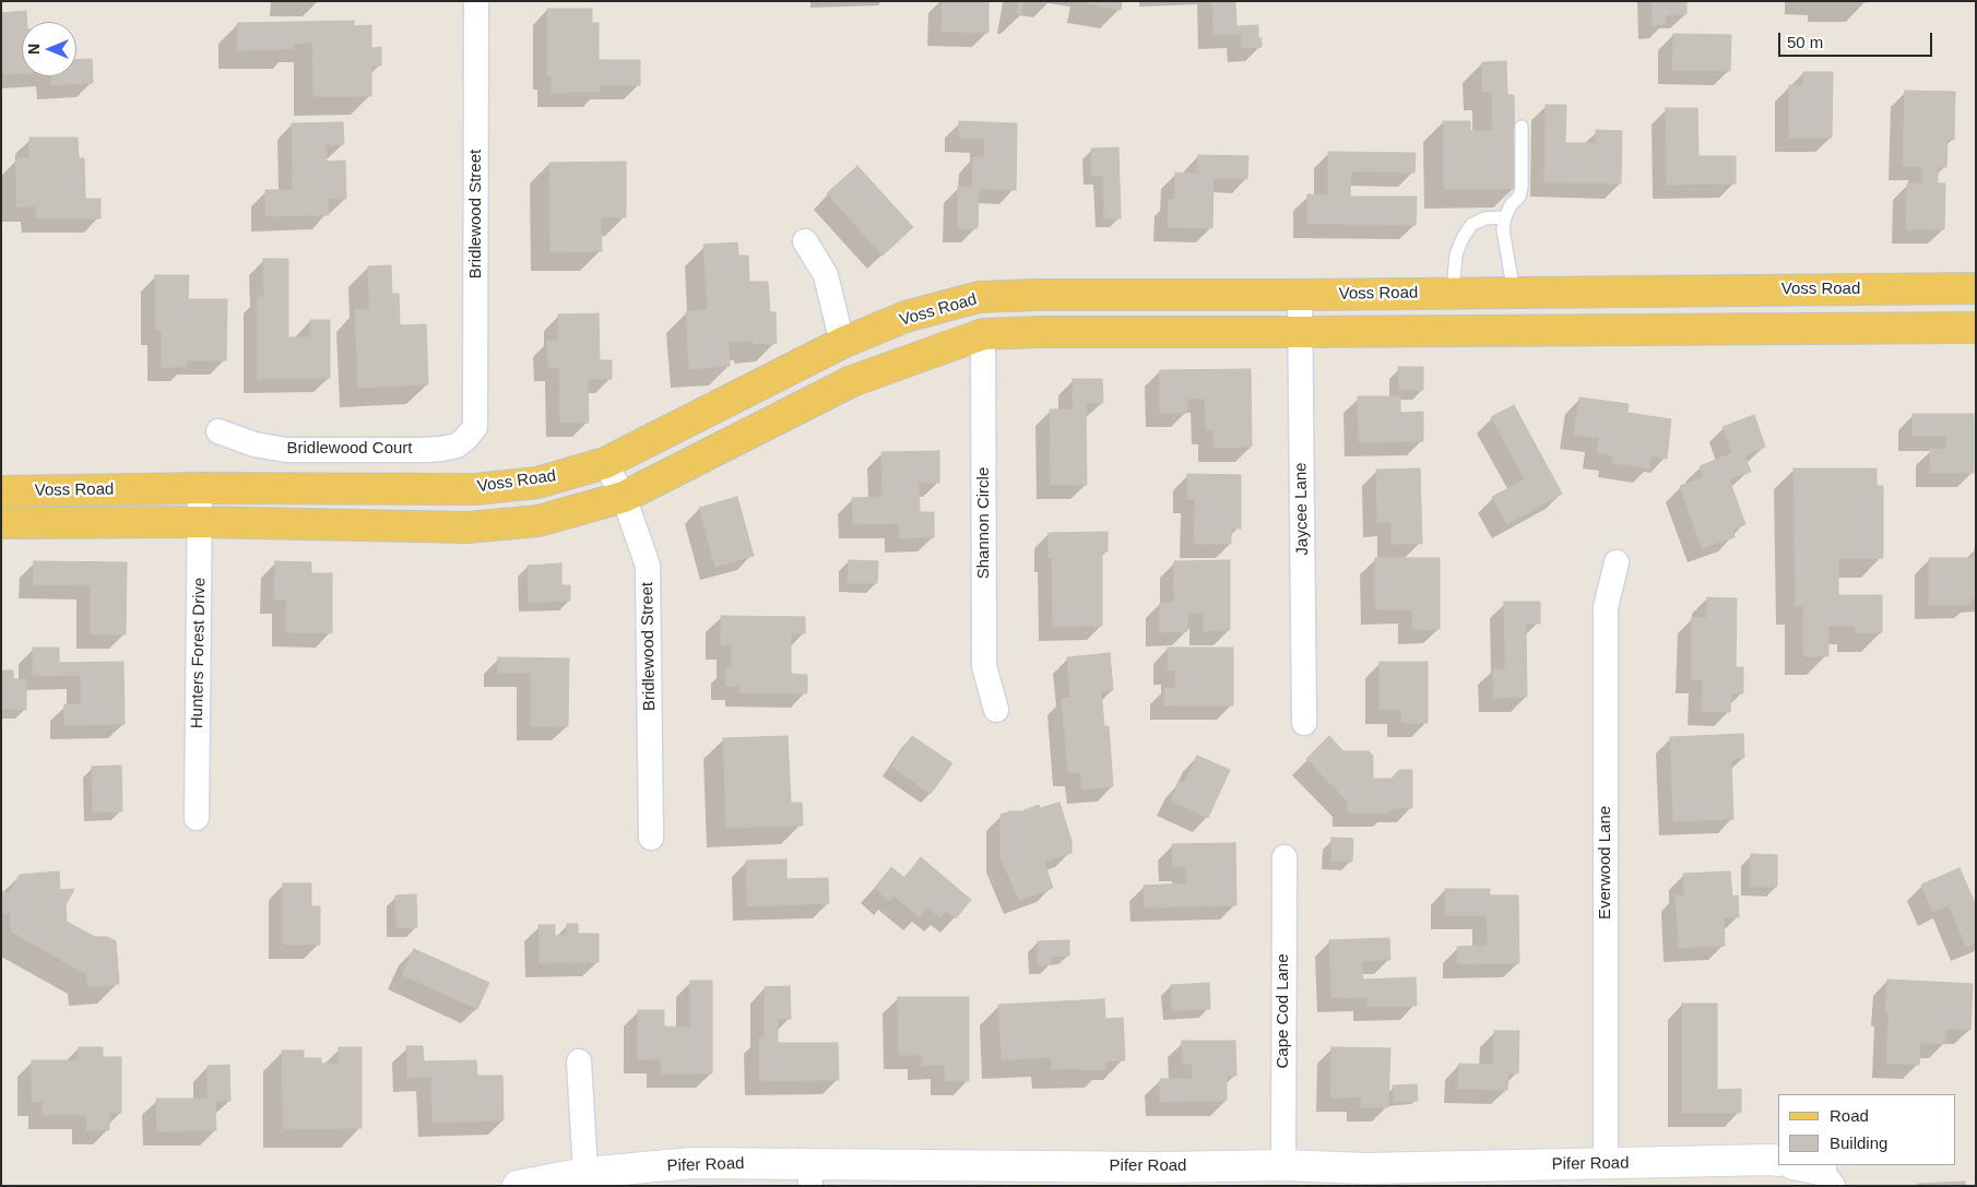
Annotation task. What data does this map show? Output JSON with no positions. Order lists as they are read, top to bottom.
{
  "streets": {
    "main road": ["Voss Road"],
    "street": [
      "Bridlewood Street",
      "Bridlewood Court",
      "Jaycee Lane",
      "Shannon Circle",
      "Hunters Forest Drive",
      "Everwood Lane",
      "Cape Cod Lane",
      "Pifer Road"
    ]
  },
  "crossings": [
    ["Bridlewood Street", "Voss Road"],
    ["Bridlewood Street", "Bridlewood Court"],
    ["Voss Road", "Jaycee Lane"],
    ["Voss Road", "Shannon Circle"],
    ["Voss Road", "Hunters Forest Drive"],
    ["Everwood Lane", "Pifer Road"],
    ["Cape Cod Lane", "Pifer Road"]
  ],
  "legend": ["Road", "Building"],
  "scale_bar": "50 m",
  "north": "left"
}
